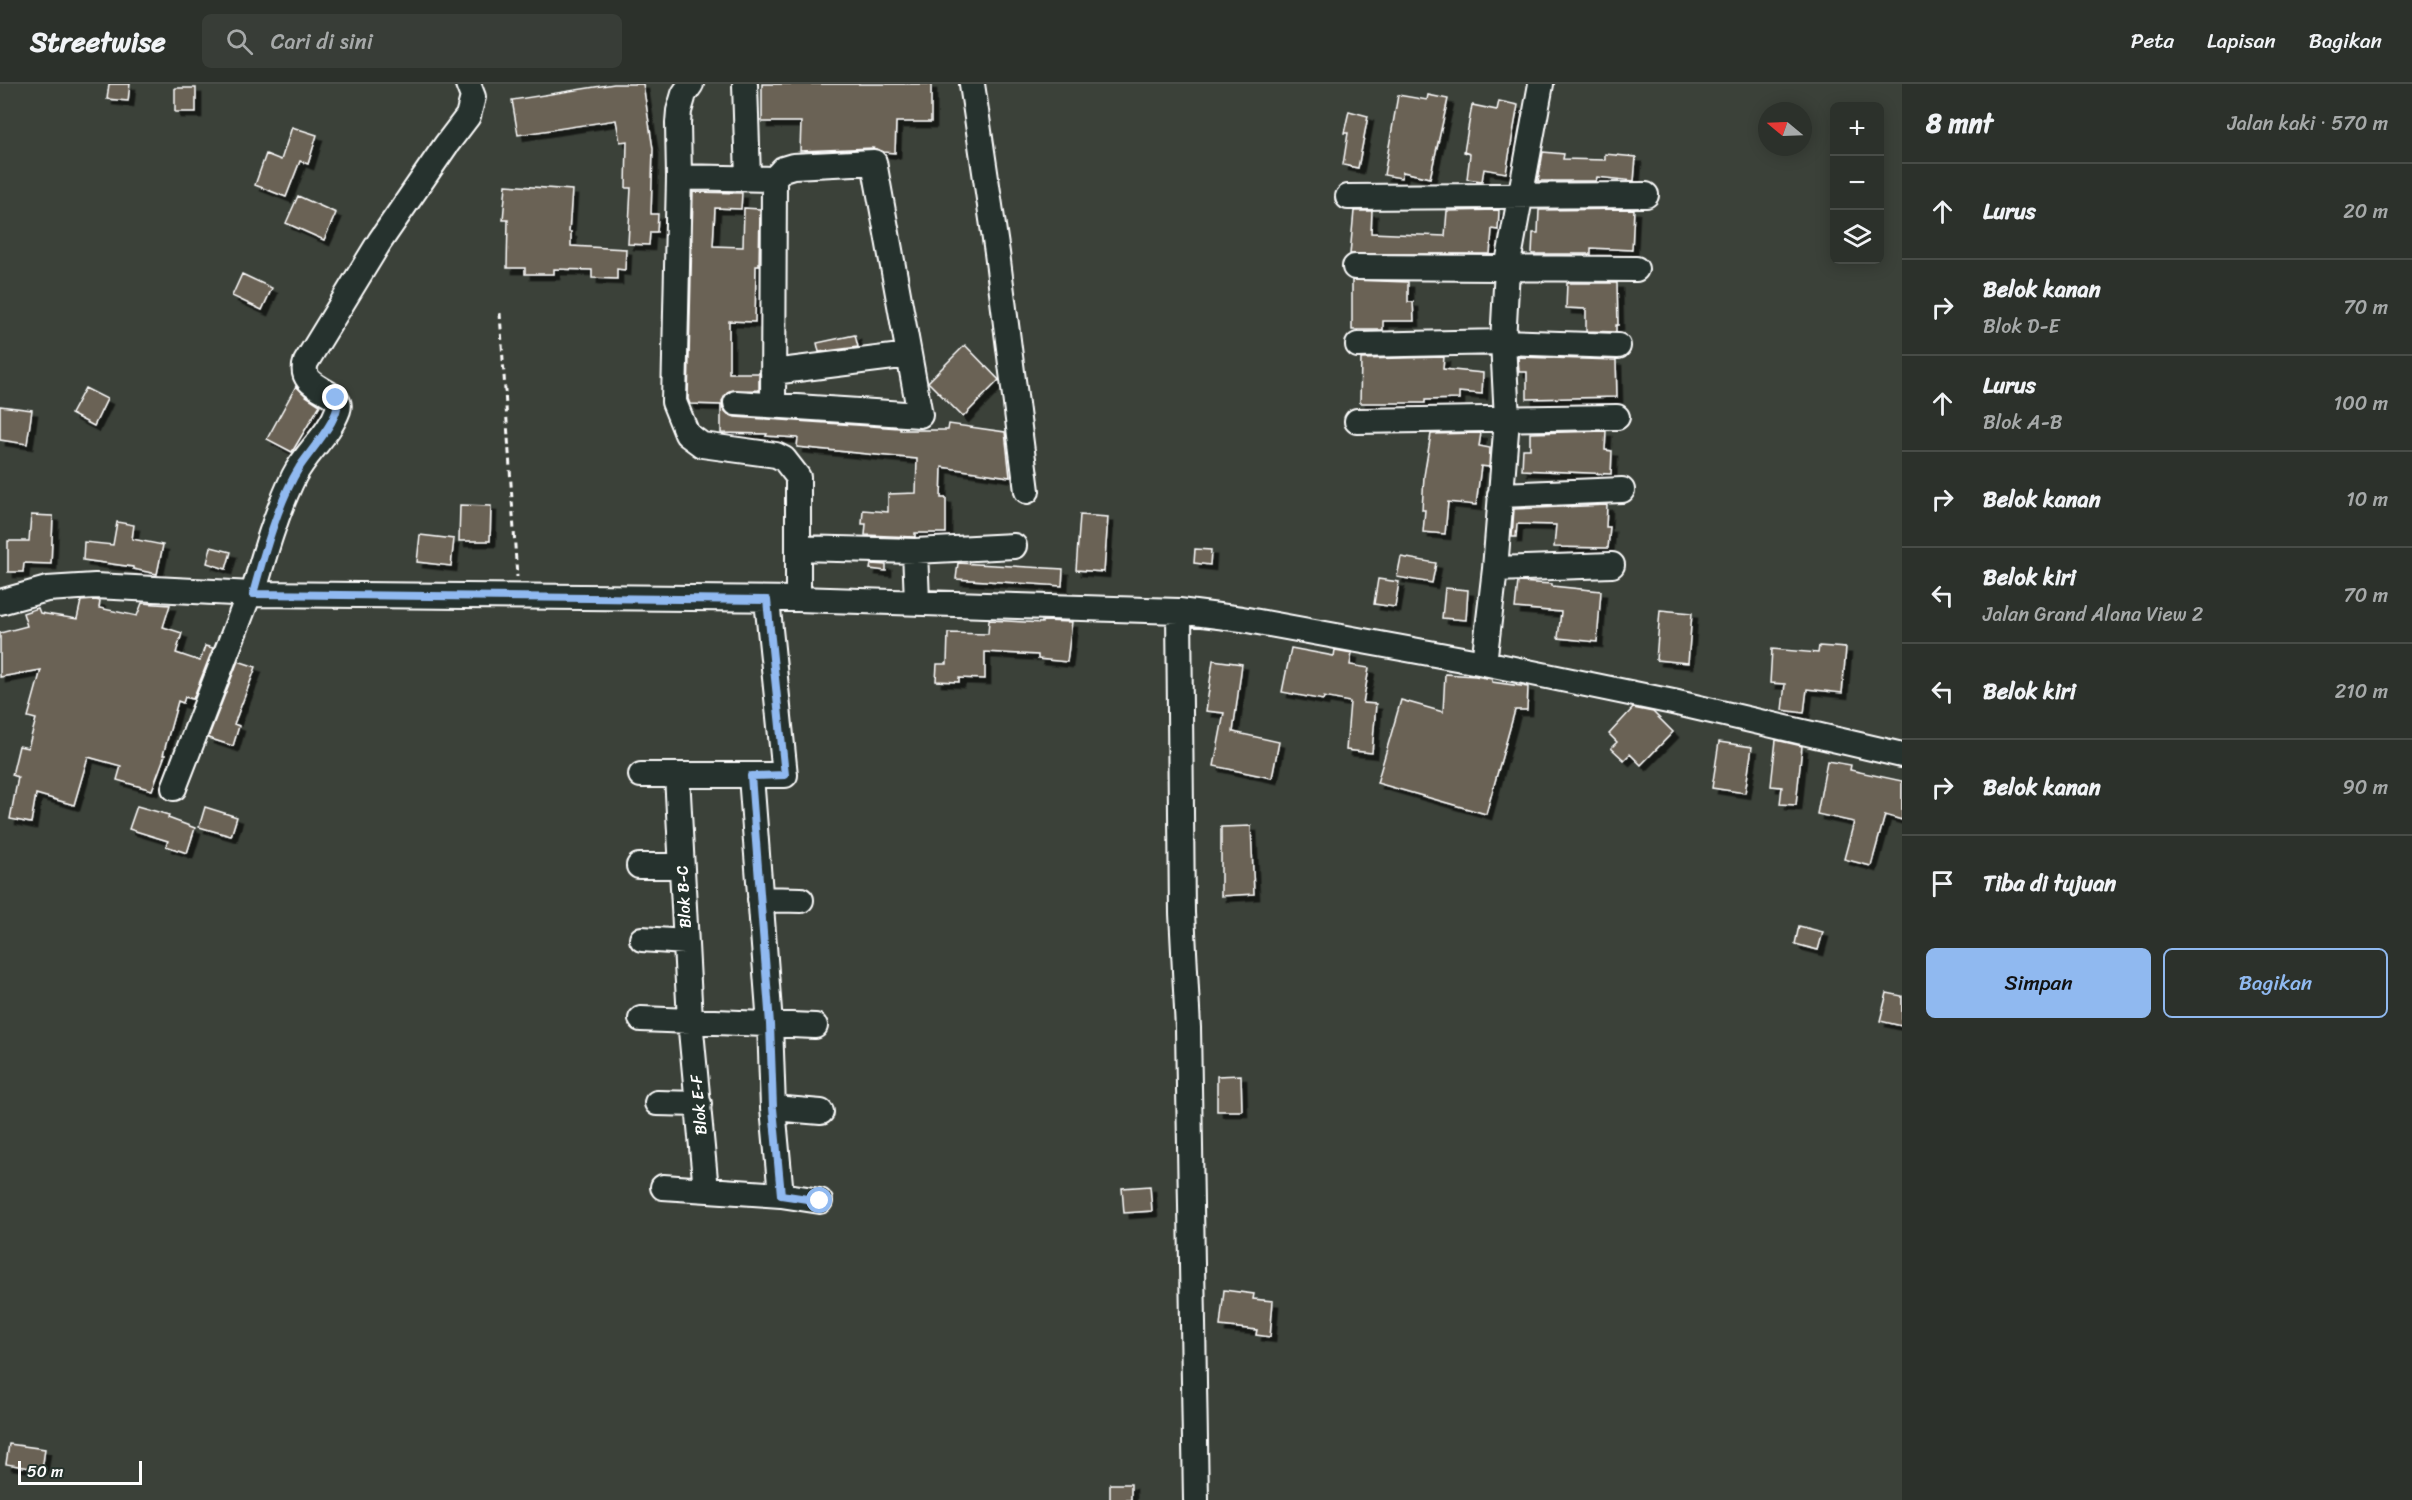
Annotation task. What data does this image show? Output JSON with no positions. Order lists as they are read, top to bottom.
{
  "streets": {
    "street": ["Blok B-C", "Blok E-F"]
  },
  "crossings": [
    ["Blok B-C", "Blok E-F"]
  ],
  "scale_bar": "50 m",
  "north": "left",
  "page": {
    "header": "Streetwise",
    "search": "Cari di sini",
    "nav": ["Peta", "Lapisan", "Bagikan"],
    "heading": ["8 mnt", "Jalan kaki · 570 m"],
    "map_buttons": ["+", "−"],
    "list": [
      ["Lurus", "20 m"],
      ["Belok kanan", "Blok D-E", "70 m"],
      ["Lurus", "Blok A-B", "100 m"],
      ["Belok kanan", "10 m"],
      ["Belok kiri", "Jalan Grand Alana View 2", "70 m"],
      ["Belok kiri", "210 m"],
      ["Belok kanan", "90 m"],
      "Tiba di tujuan"
    ],
    "buttons": ["Simpan", "Bagikan"],
    "scale": "50 m"
  }
}
